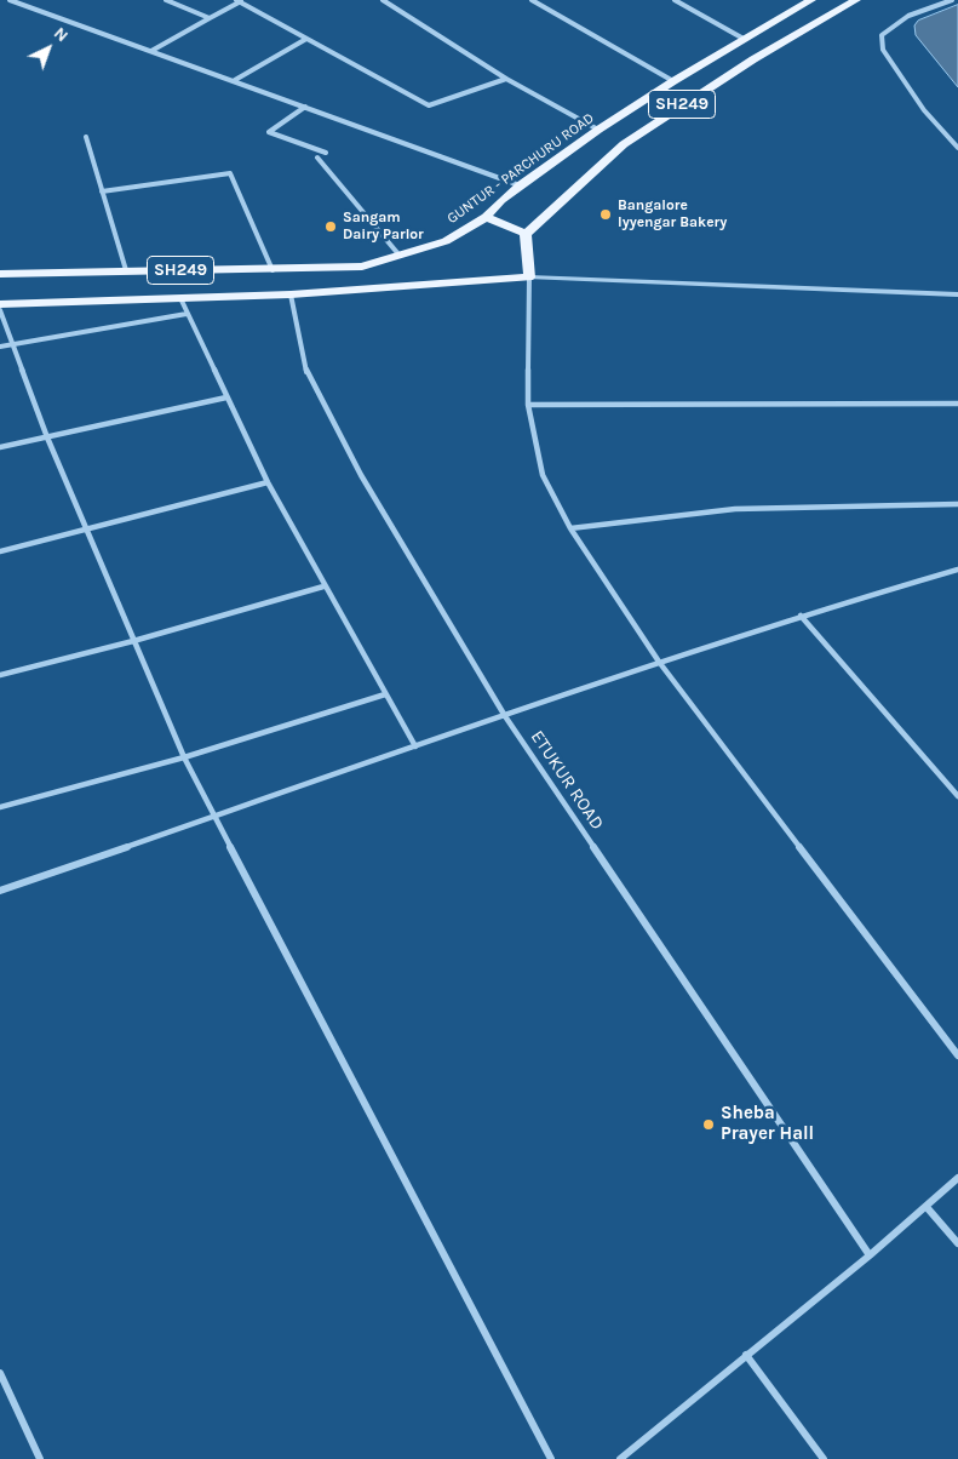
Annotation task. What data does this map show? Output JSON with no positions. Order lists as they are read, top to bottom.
{
  "streets": {
    "main road": ["SH249", "GUNTUR - PARCHURU ROAD"],
    "street": ["ETUKUR ROAD"]
  },
  "crossings": [
    ["SH249", "ETUKUR ROAD"]
  ],
  "places": ["Bangalore Iyyengar Bakery", "Sangam Dairy Parlor", "Sheba Prayer Hall"],
  "north": "top right"
}
